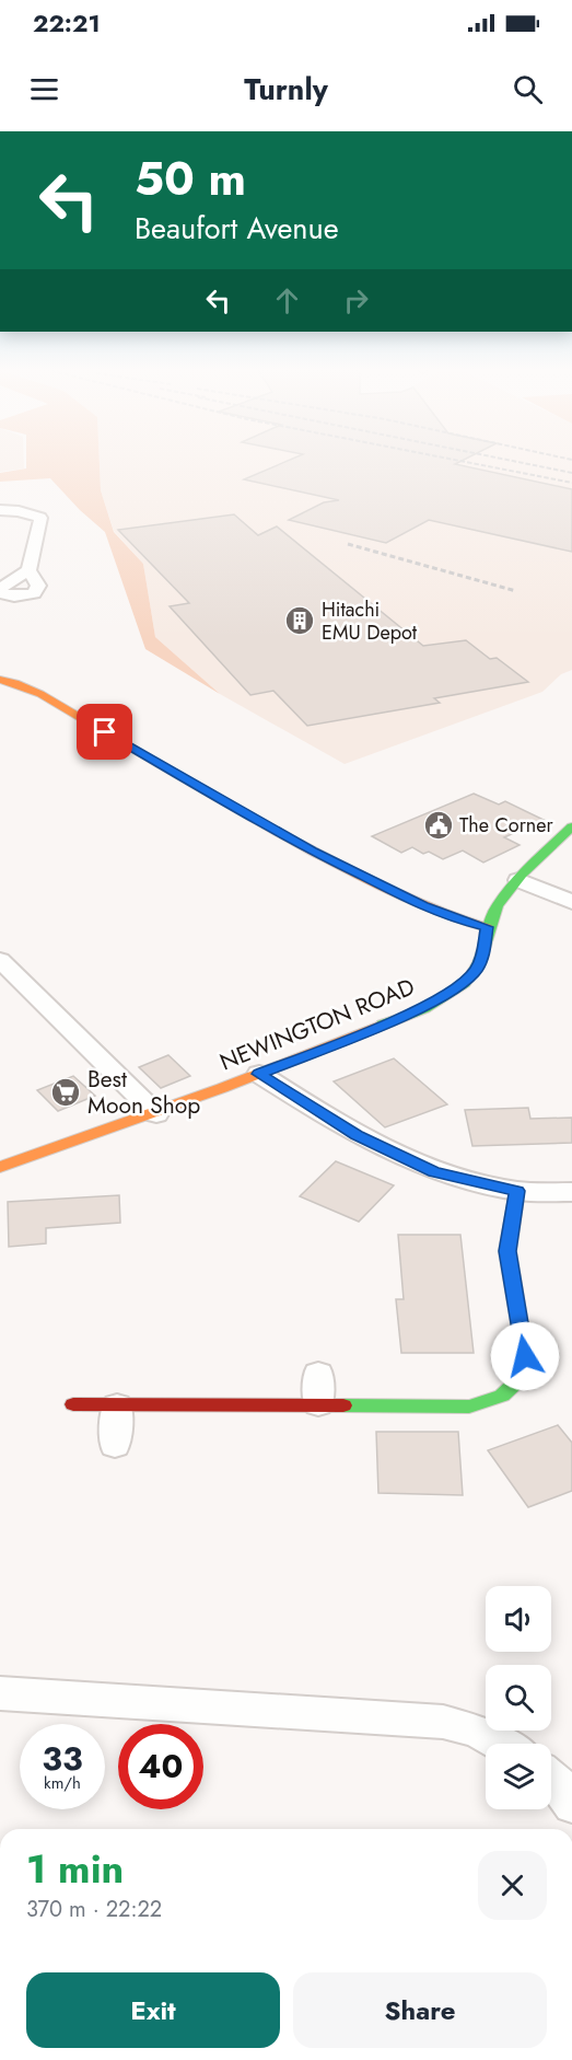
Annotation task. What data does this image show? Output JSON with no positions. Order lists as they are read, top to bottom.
{
  "streets": {
    "street": ["NEWINGTON ROAD"]
  },
  "places": {
    "building": ["Hitachi EMU Depot"],
    "public building": ["The Corner"],
    "supermarket": ["Best Moon Shop"]
  },
  "page": {
    "status": "22:21",
    "header": "Turnly",
    "turn": ["50 m", "Beaufort Avenue"],
    "speed": "33 km/h",
    "limit": "40",
    "heading": ["1 min", "370 m · 22:22"],
    "buttons": ["Exit", "Share"]
  }
}
